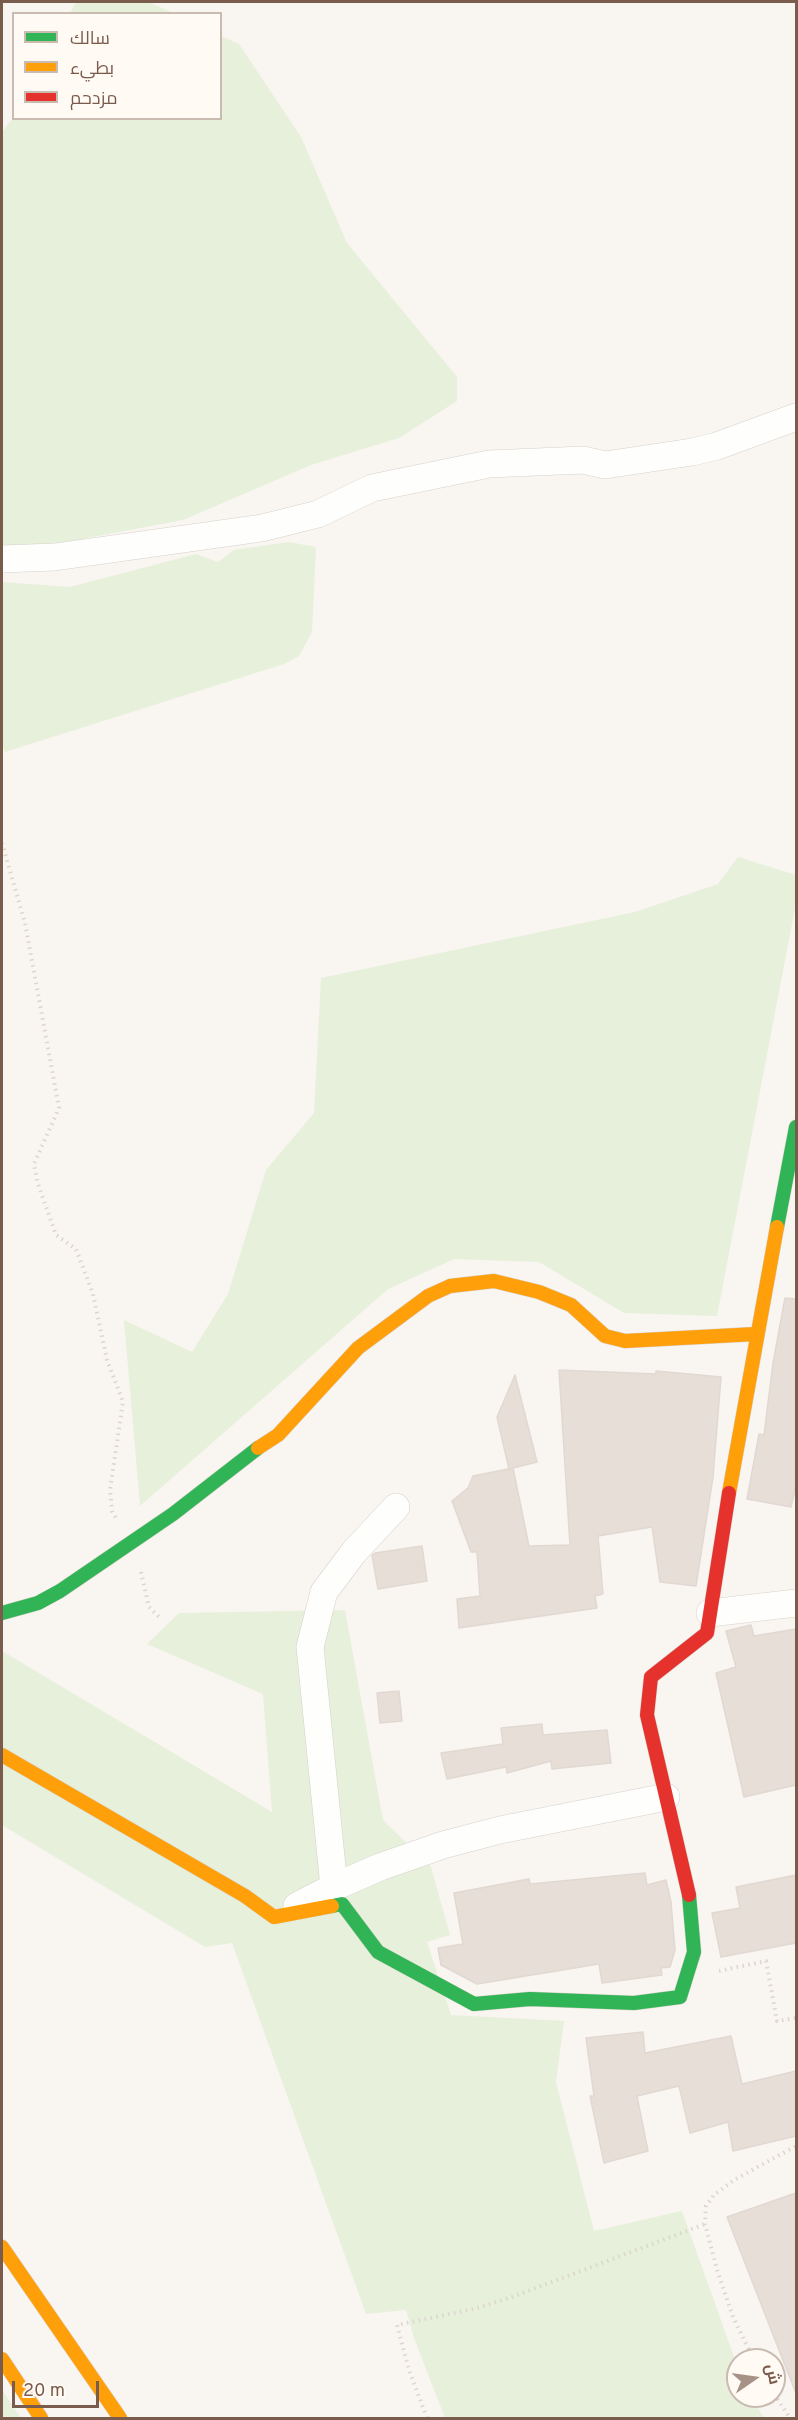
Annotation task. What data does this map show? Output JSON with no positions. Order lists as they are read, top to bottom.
{
  "legend": ["سالك", "بطيء", "مزدحم"],
  "scale_bar": "20 m",
  "north": "right"
}
